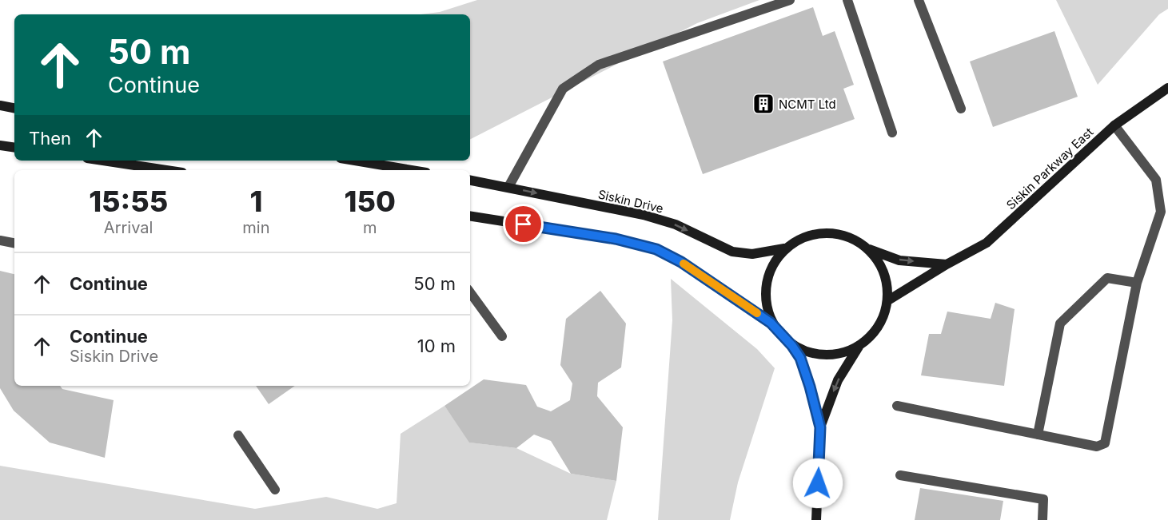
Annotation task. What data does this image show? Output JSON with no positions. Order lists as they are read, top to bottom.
{
  "streets": {
    "street": ["Siskin Parkway East", "Siskin Drive"]
  },
  "crossings": [
    ["Siskin Parkway East", "Siskin Drive"]
  ],
  "places": {
    "building": ["NCMT Ltd"]
  },
  "page": {
    "turn": ["50 m", "Continue"],
    "then": "Then",
    "eta": [
      "15:55",
      "Arrival",
      "1",
      "min",
      "150",
      "m"
    ],
    "list": [
      {
        "name": "Continue",
        "value": "50 m"
      },
      {
        "name": "Continue",
        "note": "Siskin Drive",
        "value": "10 m"
      }
    ]
  }
}
